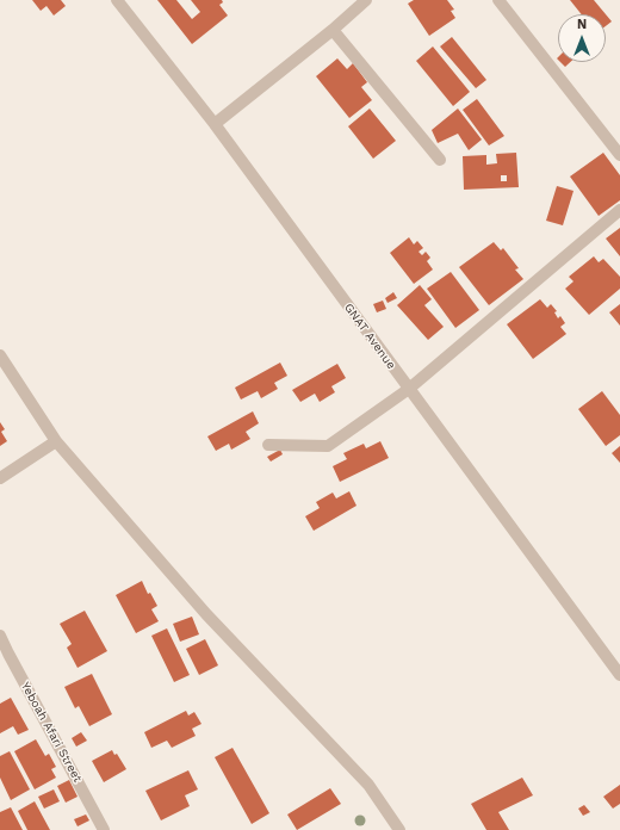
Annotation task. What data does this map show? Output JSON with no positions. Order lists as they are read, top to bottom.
{
  "streets": {
    "street": ["GNAT Avenue", "Yeboah Afari Street"]
  },
  "north": "top"
}
